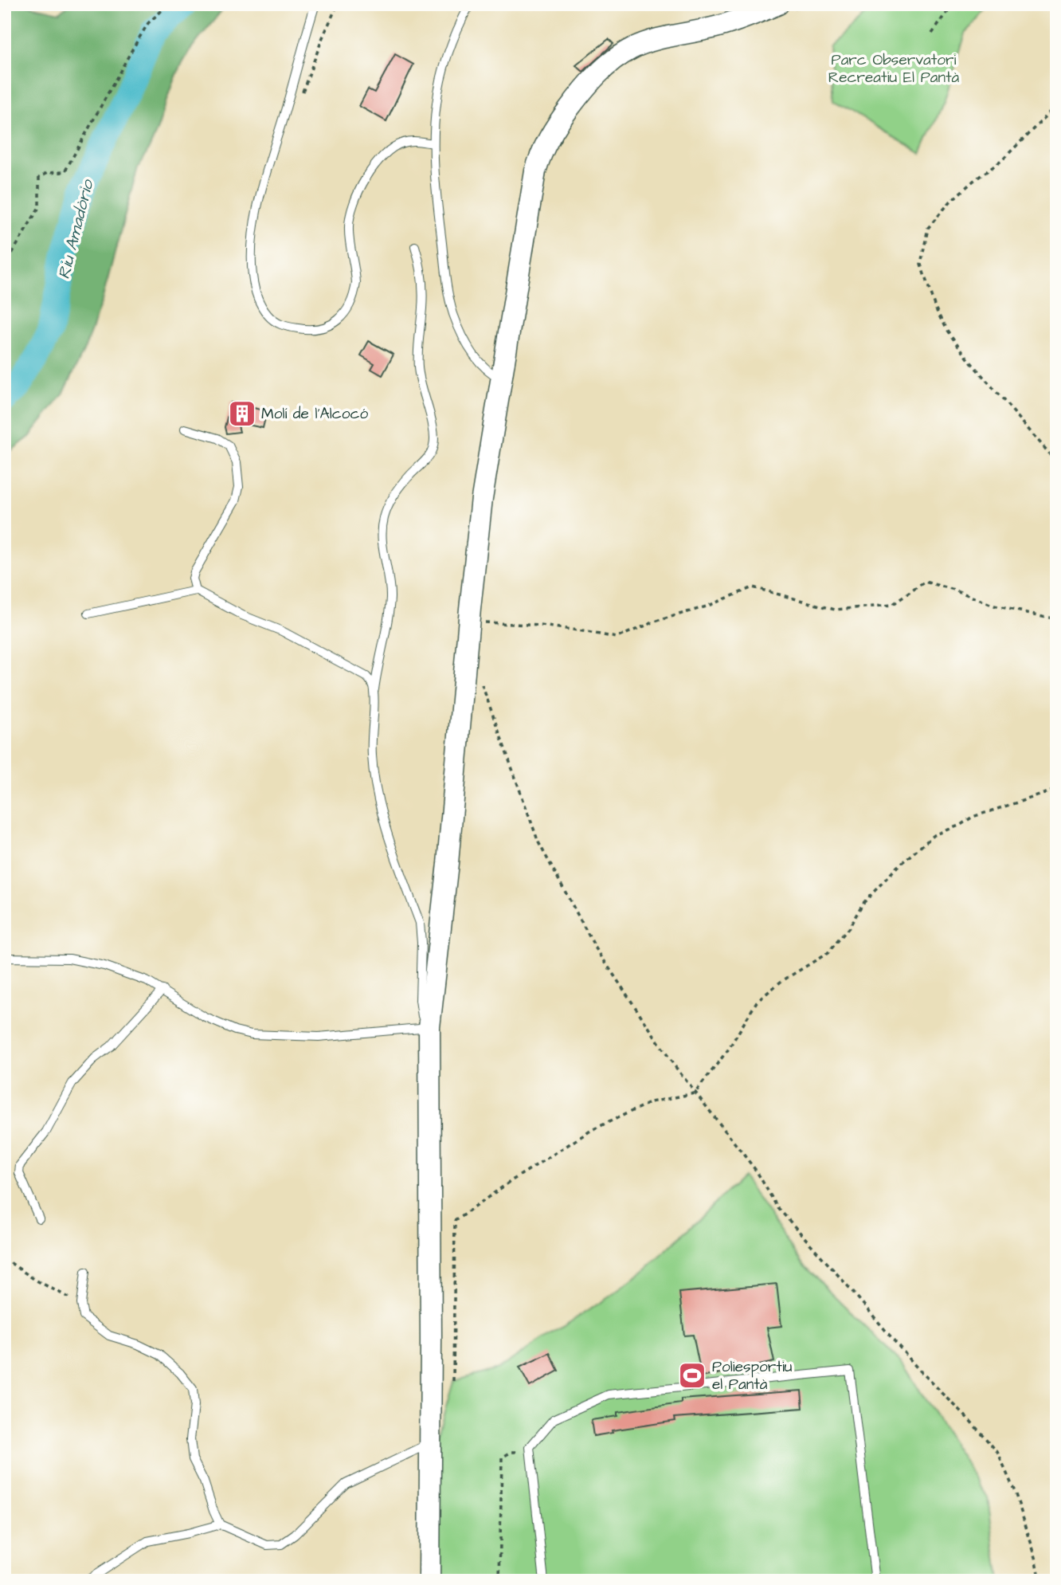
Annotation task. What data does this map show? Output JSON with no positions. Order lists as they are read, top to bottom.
{
  "water": ["Riu Amadòrio"],
  "parks": ["Parc Observatori Recreatiu El Pantà"],
  "places": {
    "building": ["Molí de l'Alcocó"],
    "sports": ["Poliesportiu el Pantà"]
  }
}
